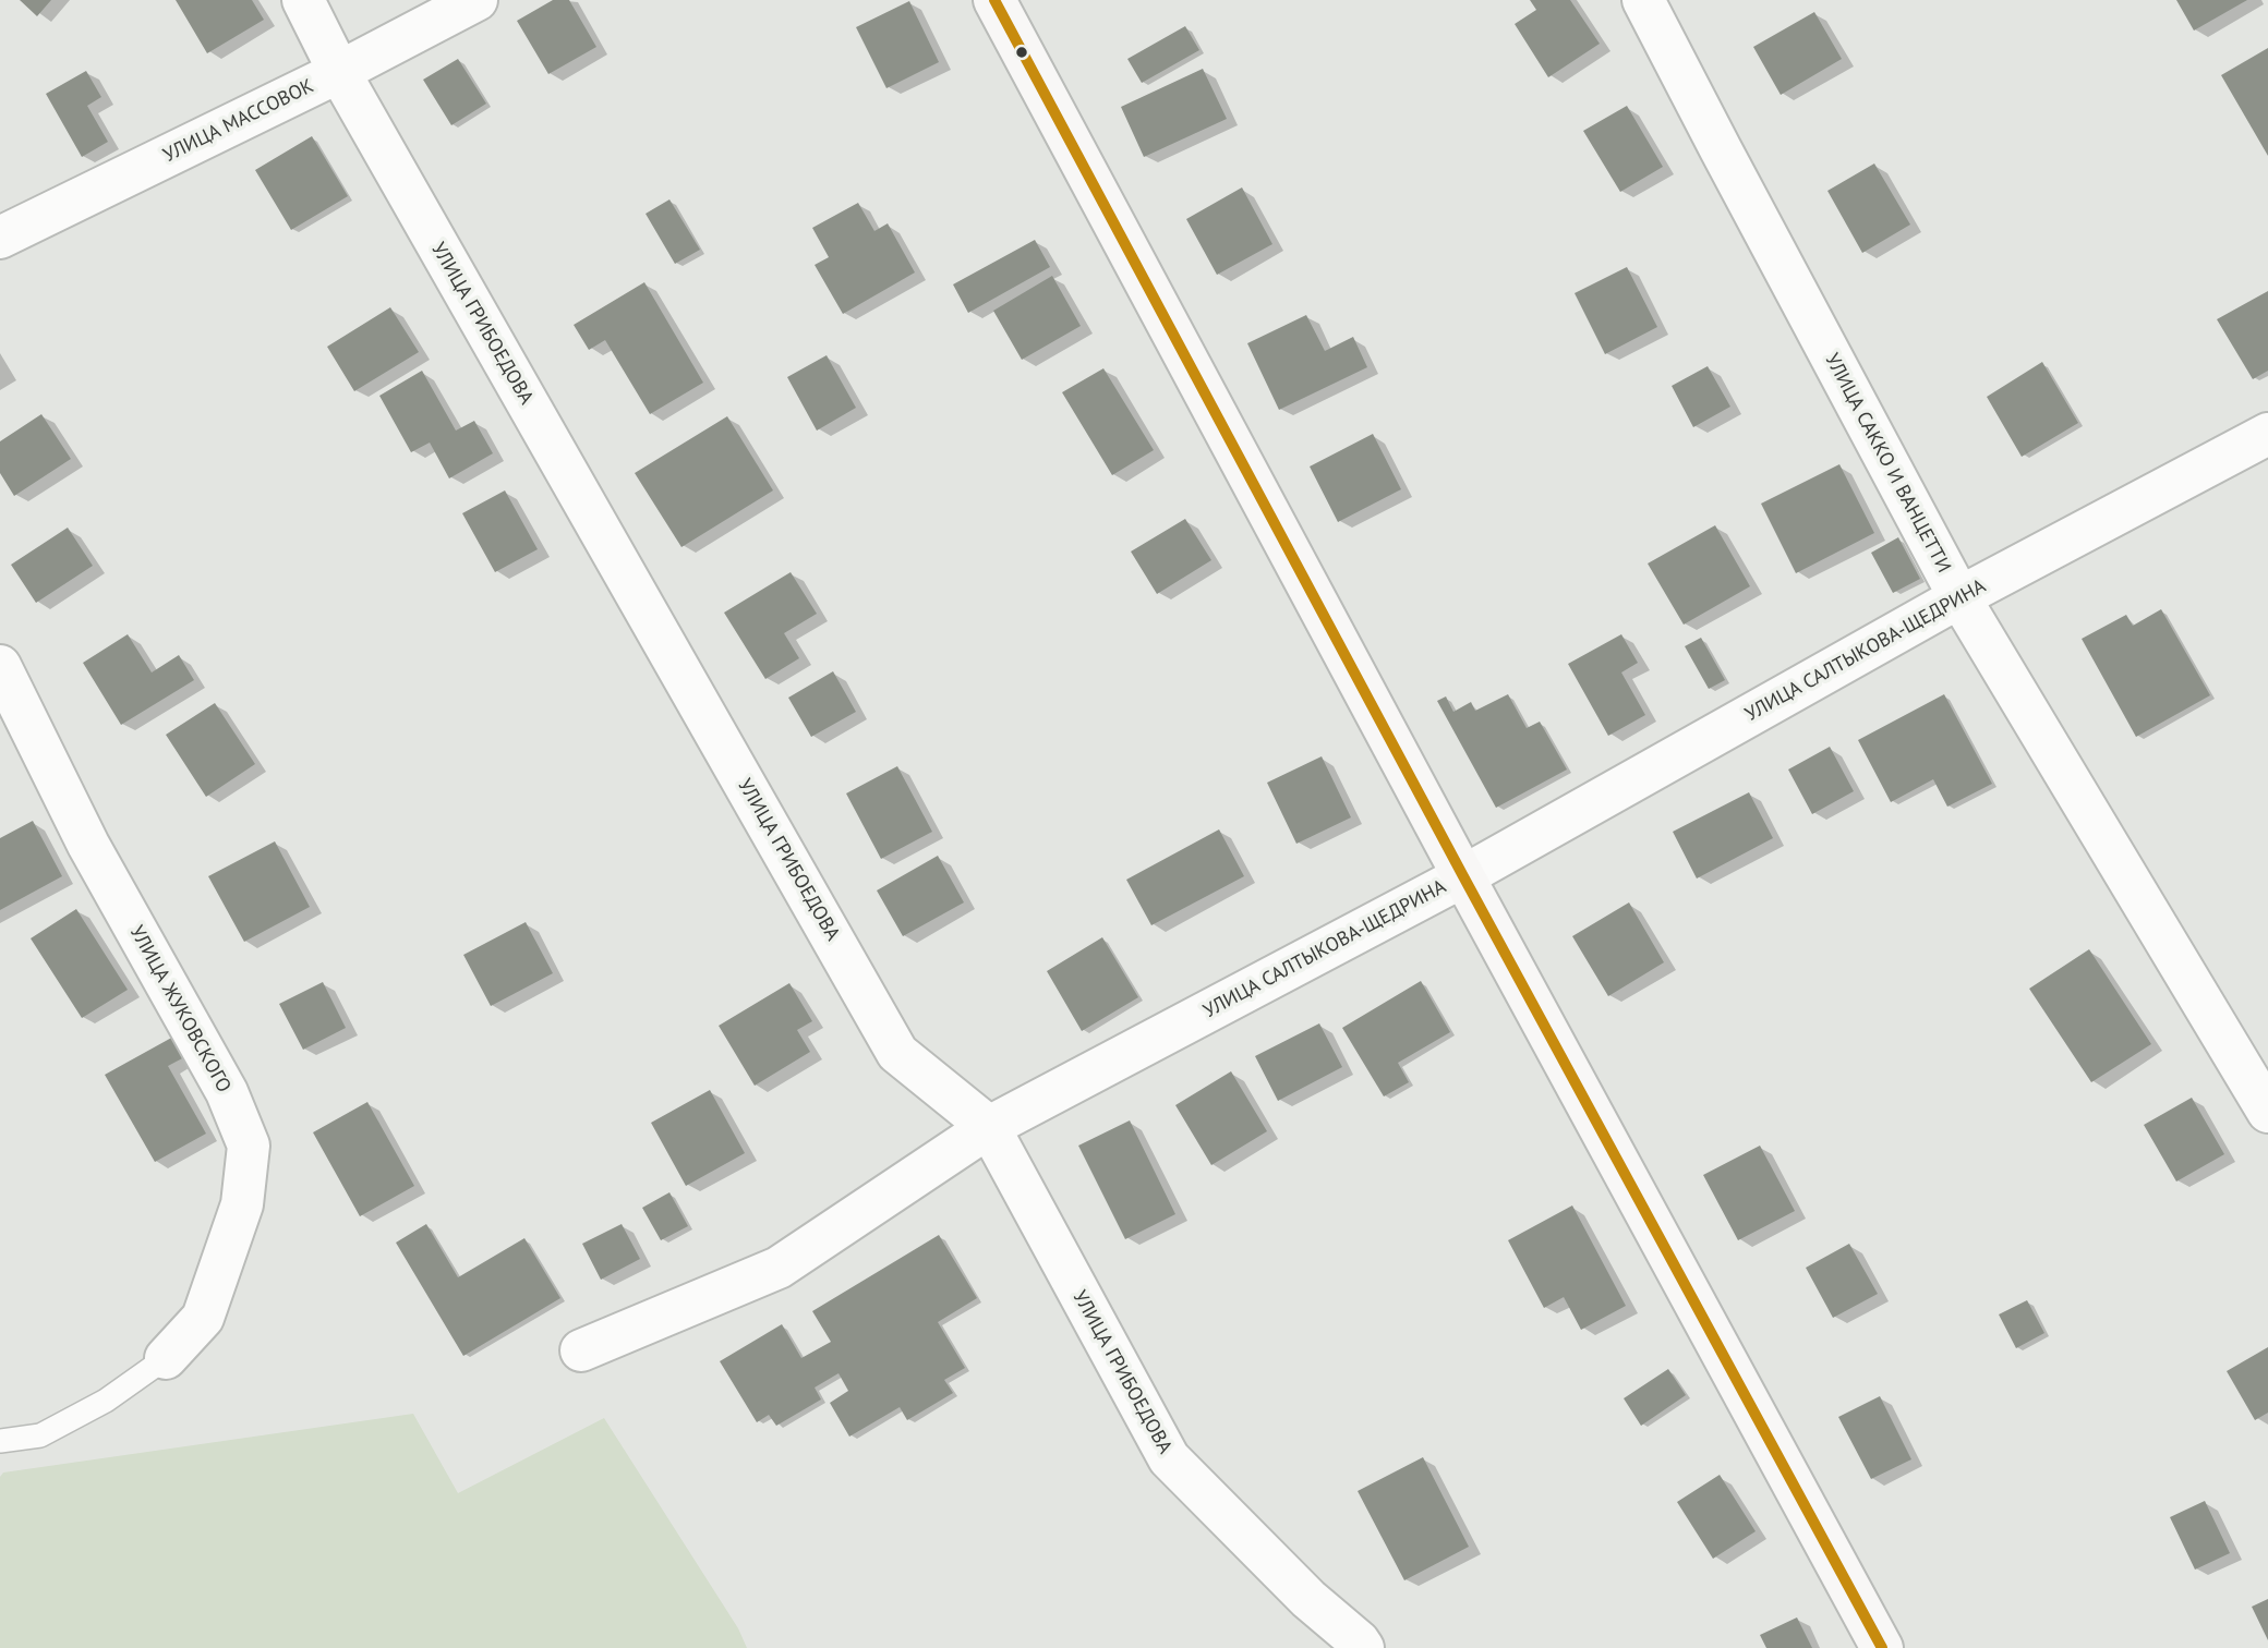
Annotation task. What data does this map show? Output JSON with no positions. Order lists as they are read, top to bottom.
{
  "streets": {
    "street": [
      "УЛИЦА МАССОВОК",
      "УЛИЦА ГРИБОЕДОВА",
      "УЛИЦА САККО И ВАНЦЕТТИ",
      "УЛИЦА САЛТЫКОВА-ЩЕДРИНА",
      "УЛИЦА ЖУКОВСКОГО"
    ]
  },
  "crossings": [
    ["УЛИЦА МАССОВОК", "УЛИЦА ГРИБОЕДОВА"],
    ["УЛИЦА ГРИБОЕДОВА", "УЛИЦА САЛТЫКОВА-ЩЕДРИНА"],
    ["УЛИЦА САККО И ВАНЦЕТТИ", "УЛИЦА САЛТЫКОВА-ЩЕДРИНА"]
  ]
}
